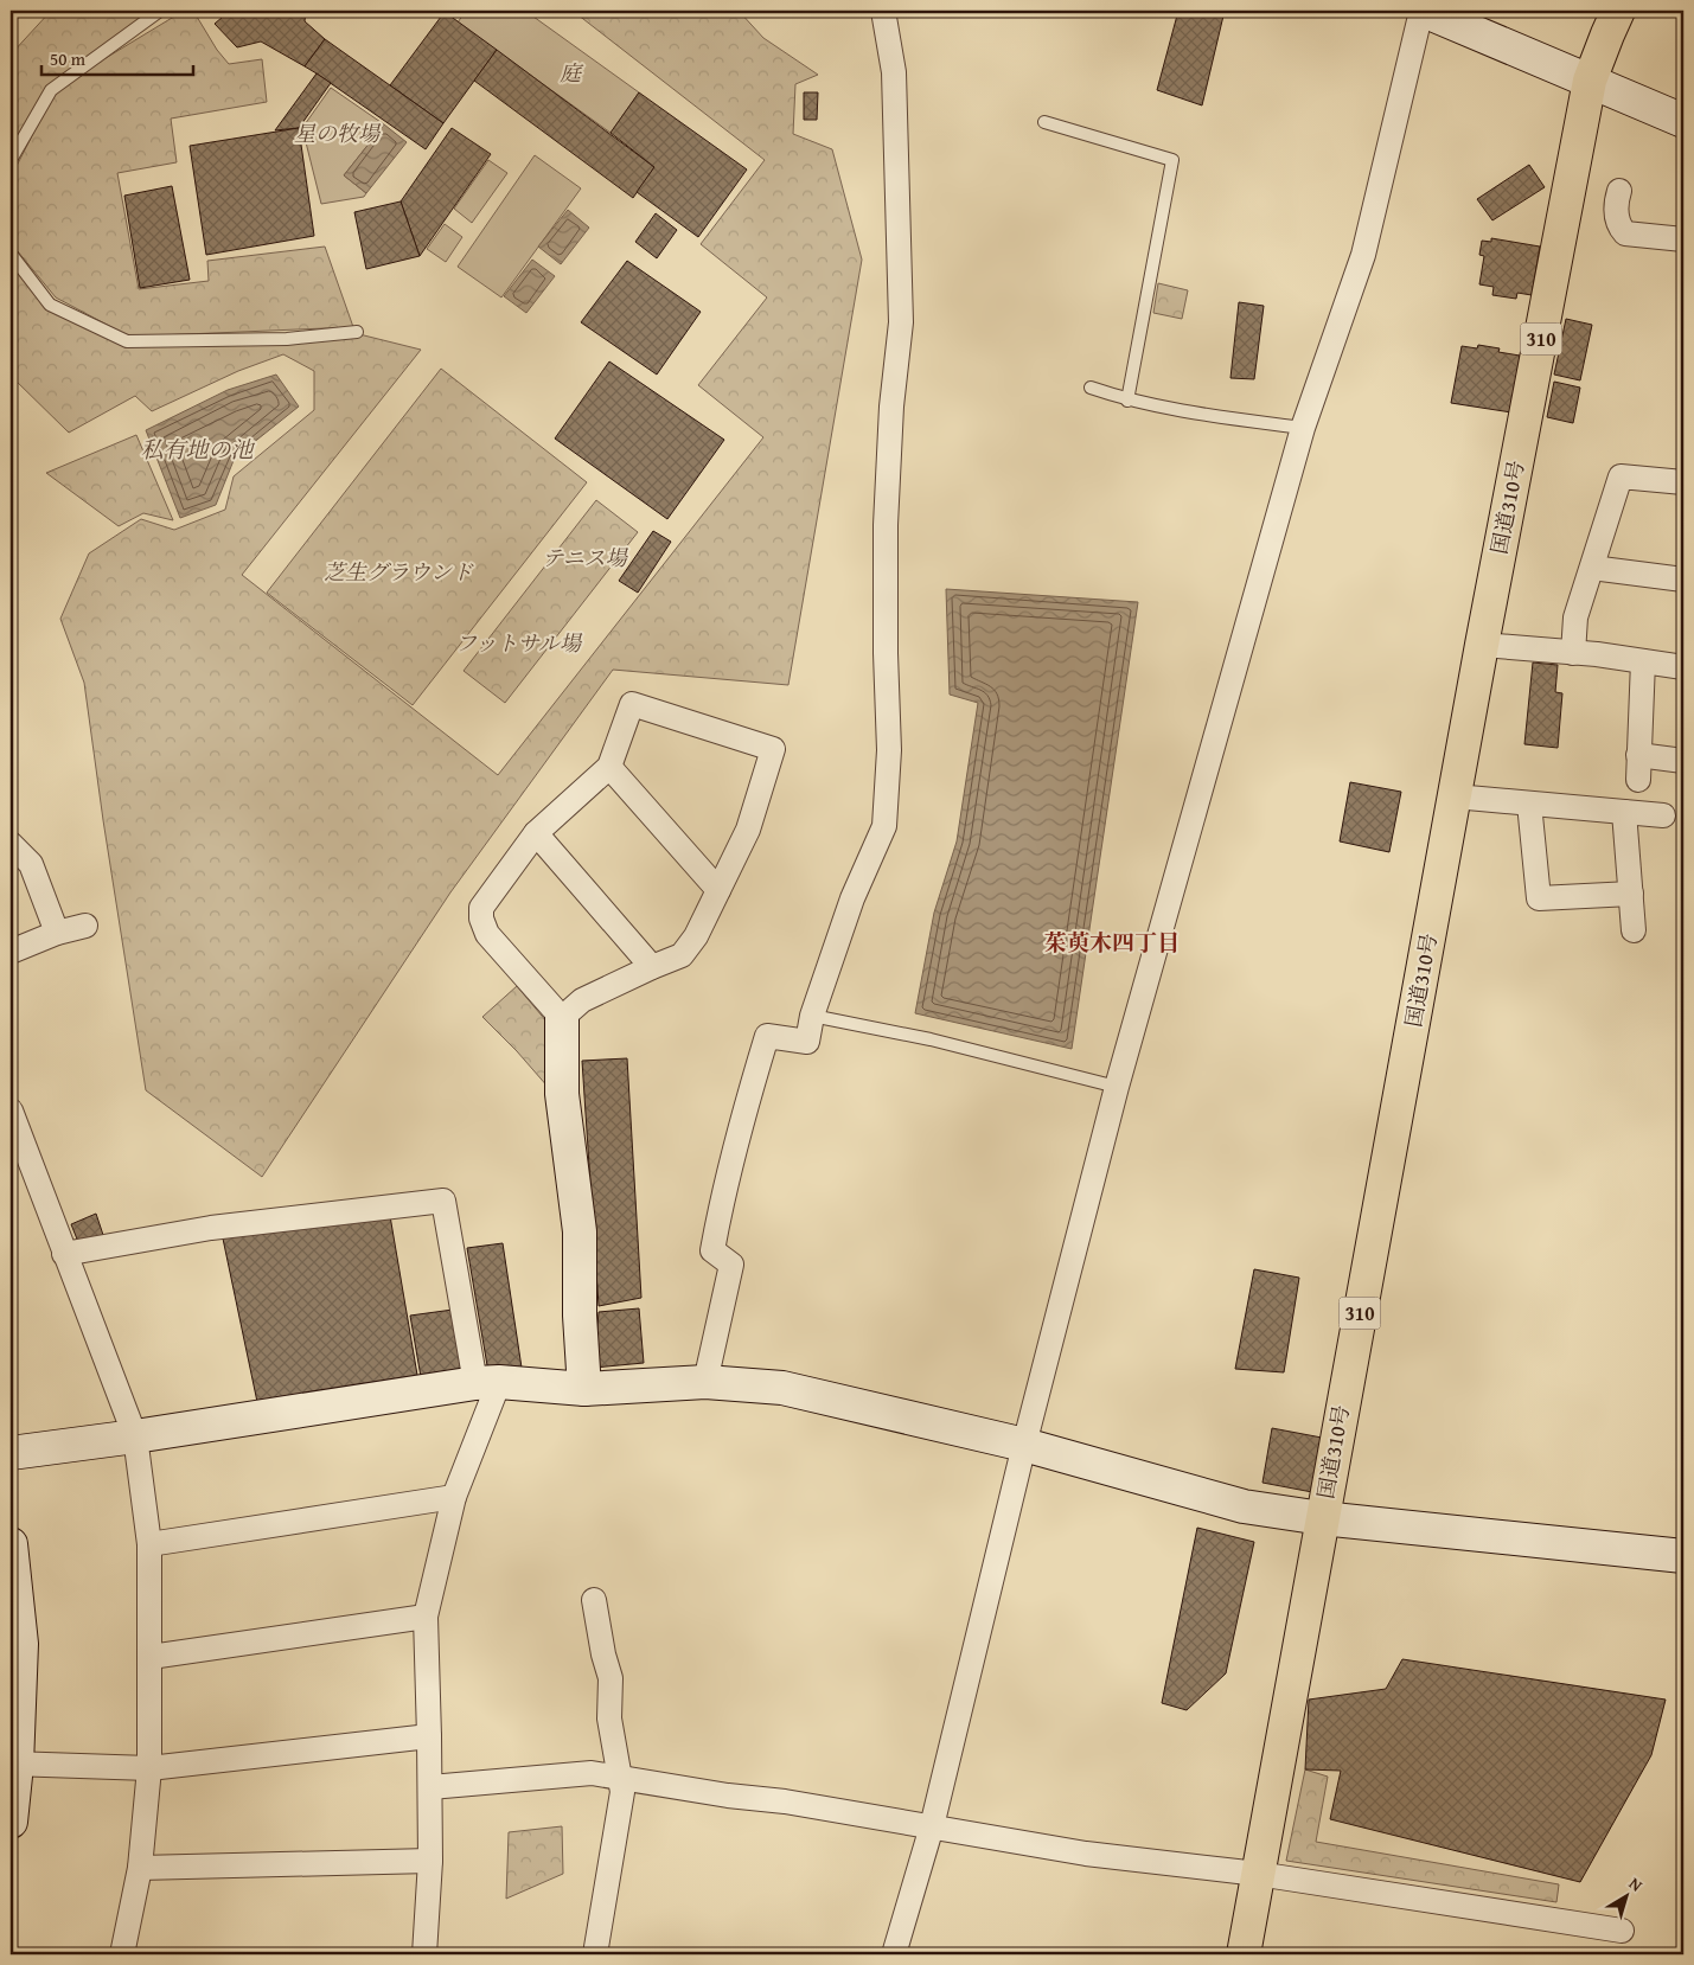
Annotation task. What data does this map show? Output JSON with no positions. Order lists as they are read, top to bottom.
{
  "streets": {
    "highway": ["310", "国道310号"]
  },
  "districts": ["茱萸木四丁目"],
  "water": ["私有地の池"],
  "parks": [
    "庭",
    "星の牧場",
    "テニス場",
    "芝生グラウンド",
    "フットサル場"
  ],
  "scale_bar": "50 m",
  "north": "top right"
}
